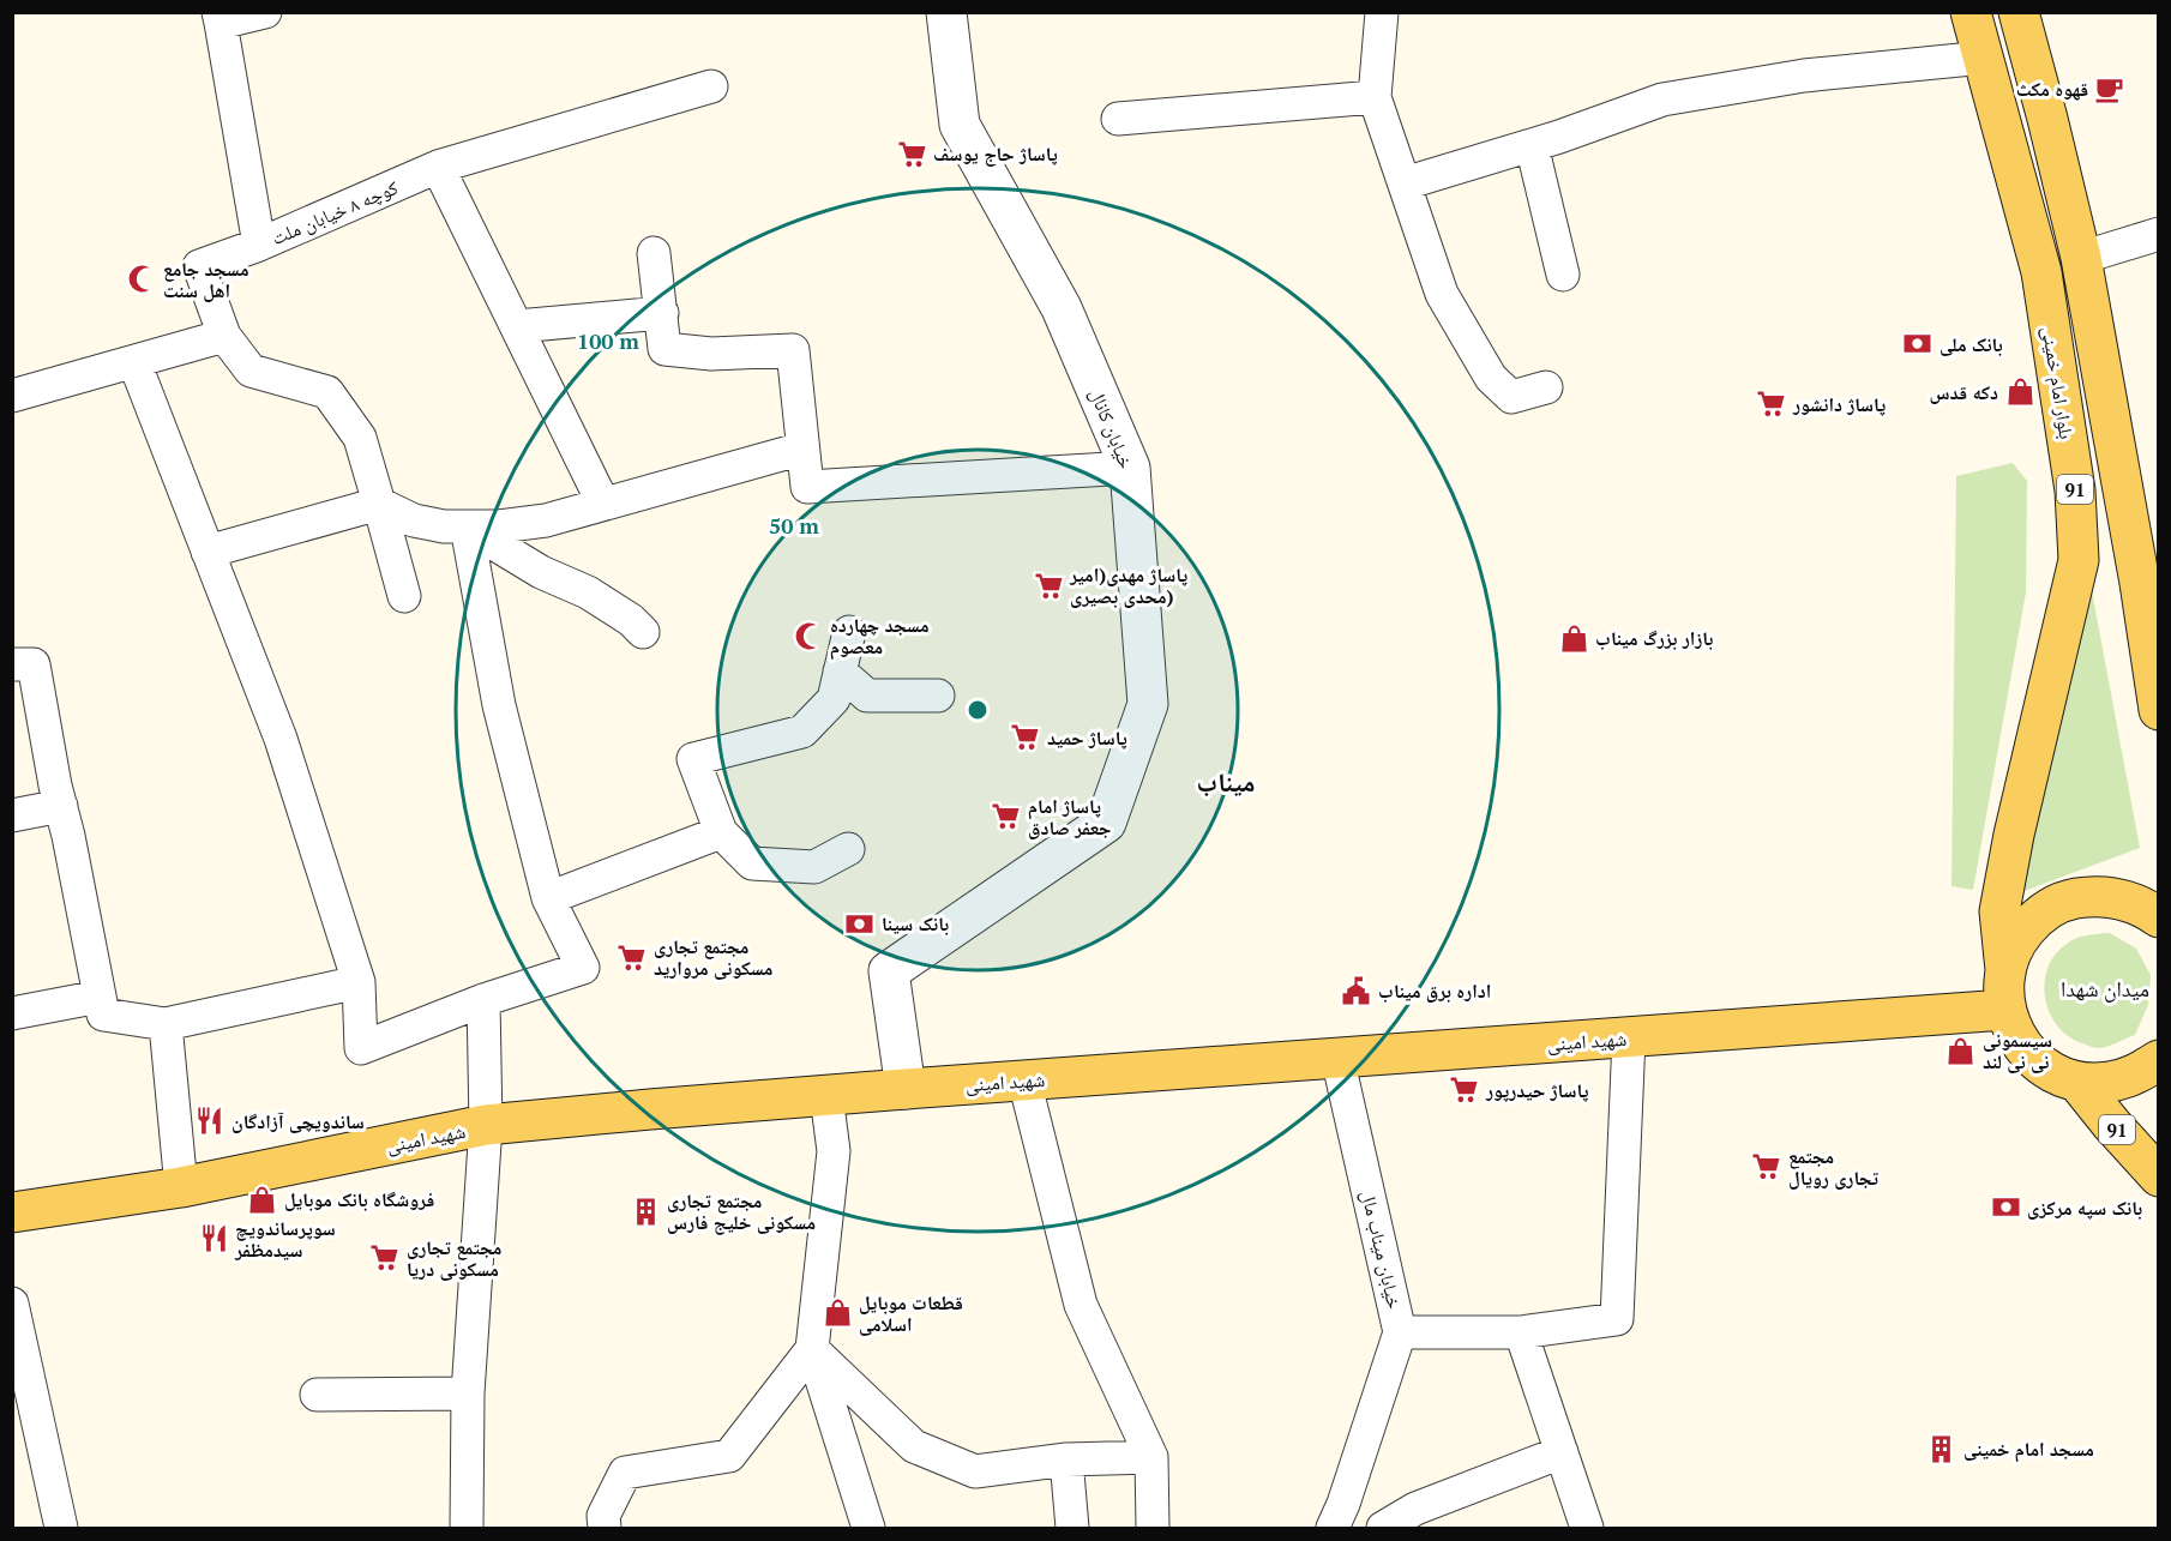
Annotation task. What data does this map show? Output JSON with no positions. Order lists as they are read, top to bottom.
{
  "streets": {
    "main road": ["بلوار امام خمینی", "91", "شهید امینی"],
    "street": ["کوچه ۸ خیابان ملت", "خیابان کانال", "خیابان میناب مال"]
  },
  "crossings": [
    ["بلوار امام خمینی", "91"],
    ["خیابان کانال", "شهید امینی"],
    ["91", "شهید امینی"],
    ["شهید امینی", "خیابان میناب مال"]
  ],
  "districts": ["میناب", "میدان شهدا"],
  "places": {
    "cafe": ["قهوه مکث"],
    "supermarket": [
      "پاساژ حاج یوسف",
      "پاساژ دانشور",
      "پاساژ مهدی(امیر محدی بصیری)",
      "پاساژ حمید",
      "پاساژ امام جعفر صادق",
      "مجتمع تجاری مسکونی مروارید",
      "پاساژ حیدرپور",
      "مجتمع تجاری رویال",
      "مجتمع تجاری مسکونی دریا"
    ],
    "mosque": ["مسجد جامع اهل سنت", "مسجد چهارده معصوم"],
    "bank": ["بانک ملی", "بانک سینا", "بانک سپه مرکزی"],
    "shop": [
      "دکه قدس",
      "بازار بزرگ میناب",
      "سیسمونی نی نی لند",
      "فروشگاه بانک موبایل",
      "قطعات موبایل اسلامی"
    ],
    "public building": ["اداره برق میناب"],
    "restaurant": ["ساندویچی آزادگان", "سوپرساندویچ سیدمظفر"],
    "building": ["مجتمع تجاری مسکونی خلیج فارس", "مسجد امام خمینی"]
  },
  "rings": ["100 m", "50 m"]
}
